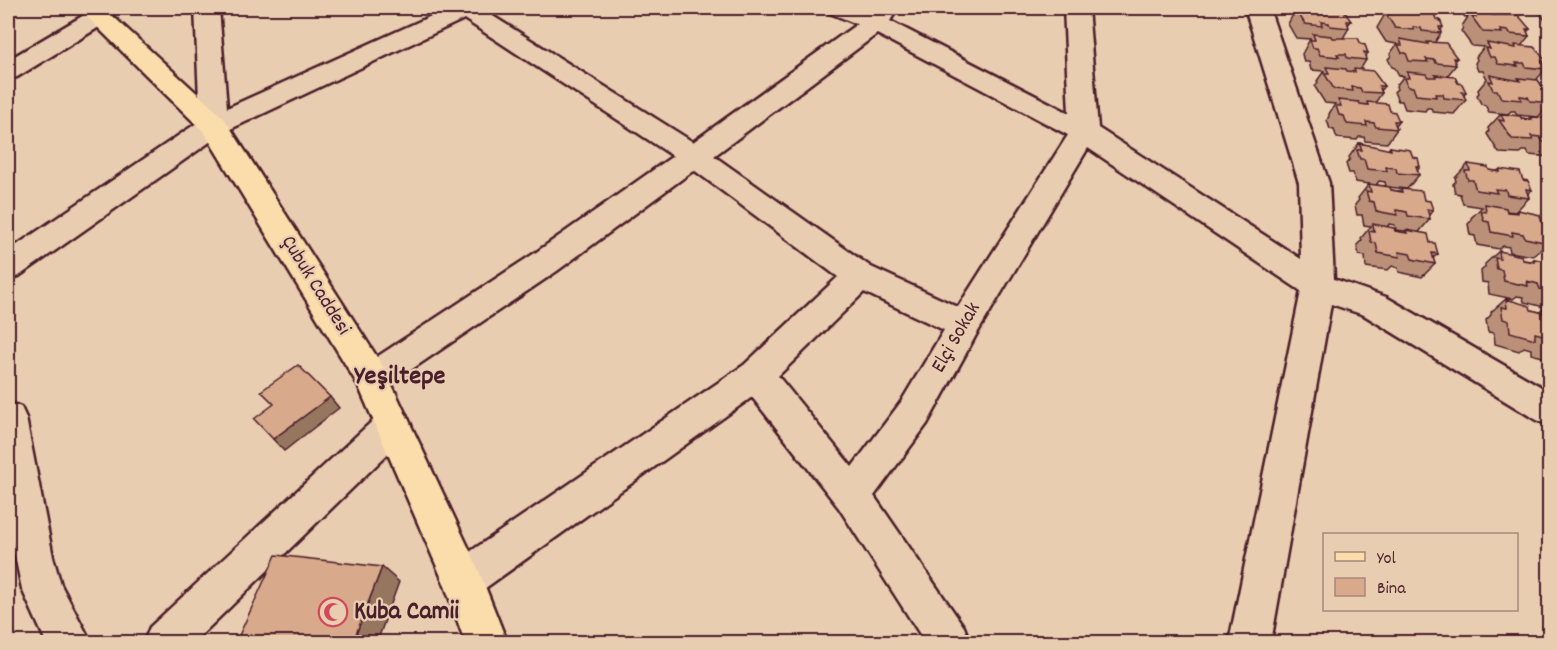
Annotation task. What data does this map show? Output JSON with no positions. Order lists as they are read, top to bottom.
{
  "streets": {
    "main road": ["Çubuk Caddesi"],
    "street": ["Elçi Sokak"]
  },
  "districts": ["Yeşiltepe"],
  "places": {
    "mosque": ["Kuba Camii"]
  },
  "legend": ["Yol", "Bina"]
}
